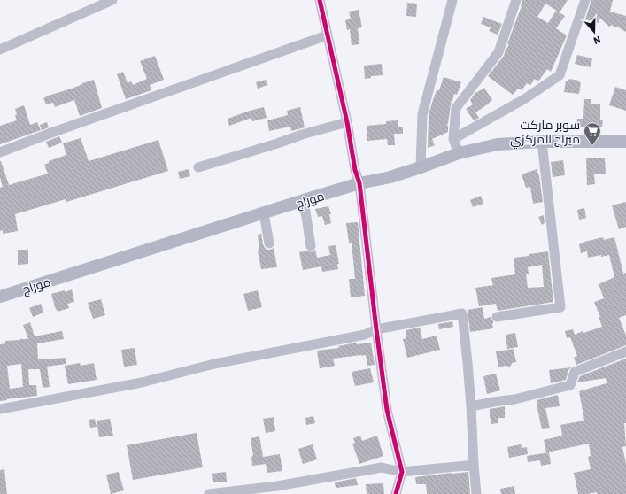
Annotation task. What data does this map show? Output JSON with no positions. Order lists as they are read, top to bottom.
{
  "streets": {
    "main road": ["موراج"]
  },
  "places": {
    "supermarket": ["سوبر ماركت ميراج المركزي"]
  },
  "north": "bottom"
}
